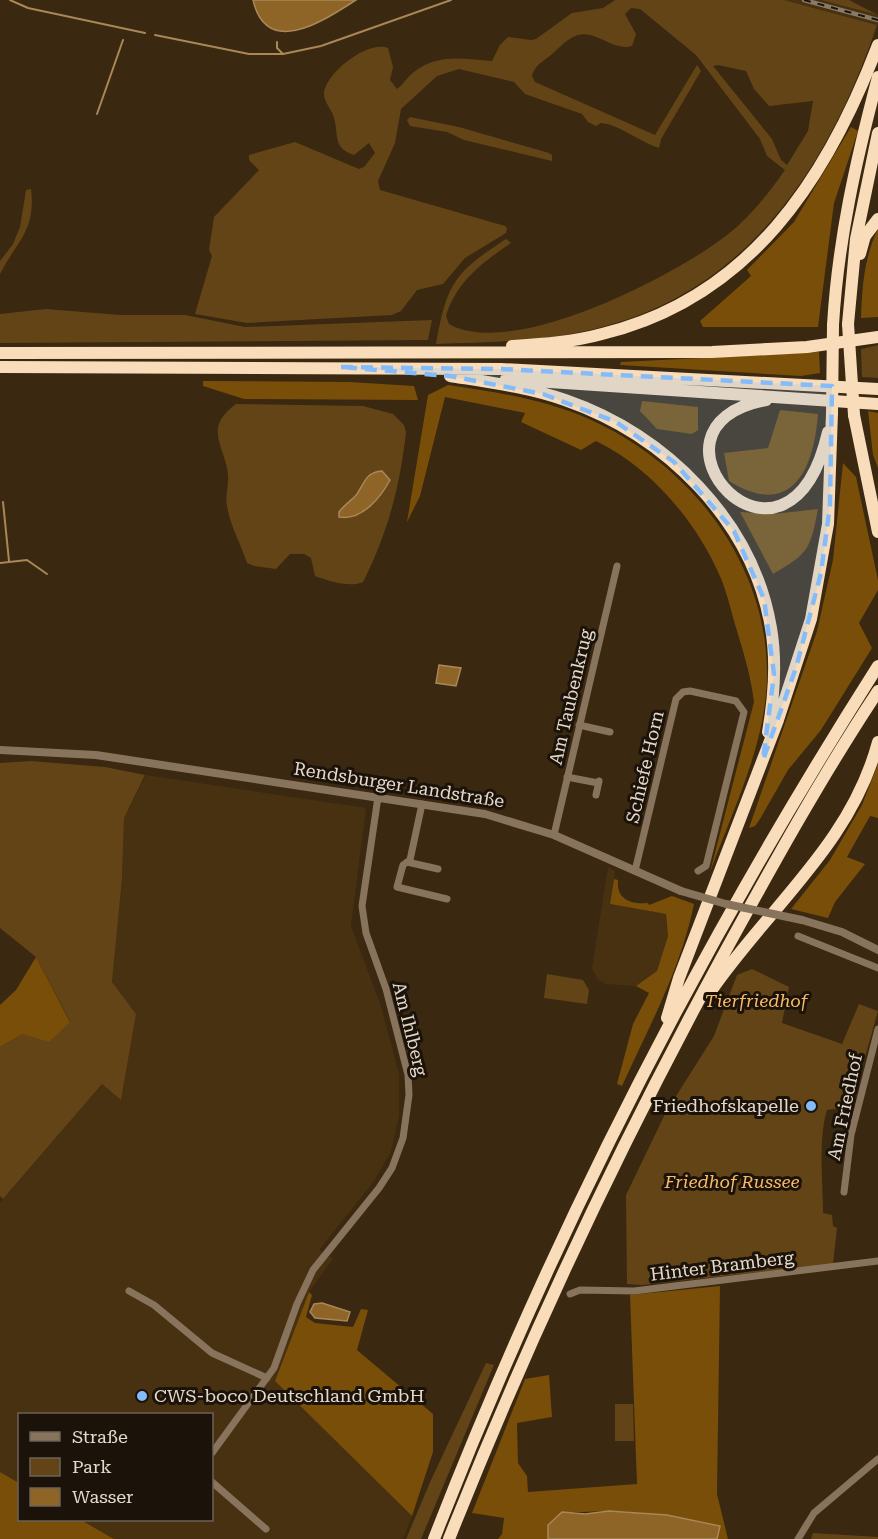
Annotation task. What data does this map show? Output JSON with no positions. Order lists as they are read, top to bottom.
{
  "streets": {
    "street": [
      "Am Taubenkrug",
      "Schiefe Horn",
      "Rendsburger Landstraße",
      "Am Ihlberg",
      "Am Friedhof",
      "Hinter Bramberg"
    ]
  },
  "crossings": [
    ["Am Taubenkrug", "Rendsburger Landstraße"],
    ["Schiefe Horn", "Rendsburger Landstraße"],
    ["Rendsburger Landstraße", "Am Ihlberg"]
  ],
  "parks": ["Tierfriedhof", "Friedhof Russee"],
  "places": ["Friedhofskapelle", "CWS-boco Deutschland GmbH"],
  "legend": ["Straße", "Park", "Wasser"]
}
